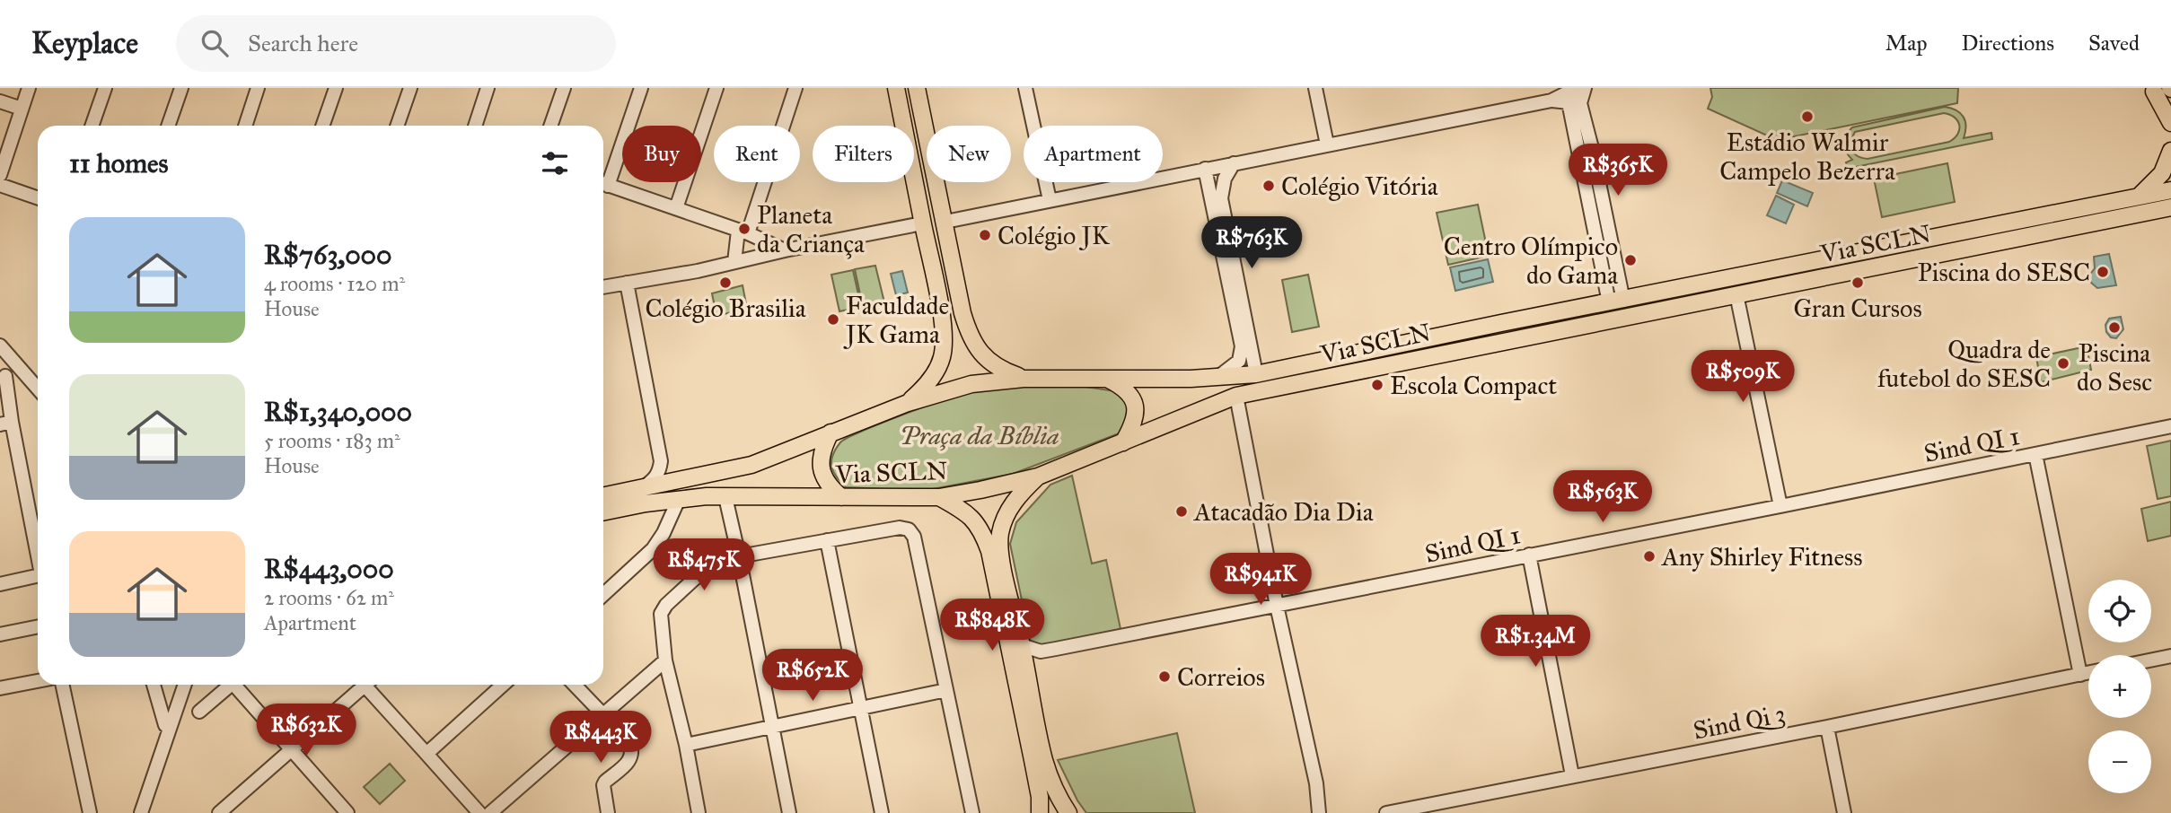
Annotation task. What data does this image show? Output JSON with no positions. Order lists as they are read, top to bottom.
{
  "streets": {
    "main road": ["Via SCLN"],
    "street": ["Sind QI 1", "Sind Qi 3"]
  },
  "parks": ["Praça da Bíblia"],
  "places": [
    "Estádio Walmir Campelo Bezerra",
    "Colégio Vitória",
    "Planeta da Criança",
    "Colégio JK",
    "Centro Olímpico do Gama",
    "Piscina do SESC",
    "Colégio Brasilia",
    "Gran Cursos",
    "Faculdade JK Gama",
    "Piscina do Sesc",
    "Quadra de futebol do SESC",
    "Escola Compact",
    "Atacadão Dia Dia",
    "Any Shirley Fitness",
    "Correios"
  ],
  "page": {
    "header": "Keyplace",
    "search": "Search here",
    "nav": ["Map", "Directions", "Saved"],
    "chip": [
      "Buy",
      "Rent",
      "Filters",
      "New",
      "Apartment"
    ],
    "heading": "11 homes",
    "price": [
      "R$365K",
      "R$763K",
      "R$509K",
      "R$563K",
      "R$475K",
      "R$941K",
      "R$848K",
      "R$1.34M",
      "R$652K",
      "R$632K",
      "R$443K"
    ],
    "list": [
      {
        "name": "R$763,000",
        "note": "4 rooms · 120 m² · House"
      },
      {
        "name": "R$1,340,000",
        "note": "5 rooms · 183 m² · House"
      },
      {
        "name": "R$443,000",
        "note": "2 rooms · 62 m² · Apartment"
      }
    ],
    "map_buttons": ["+", "−"]
  }
}
